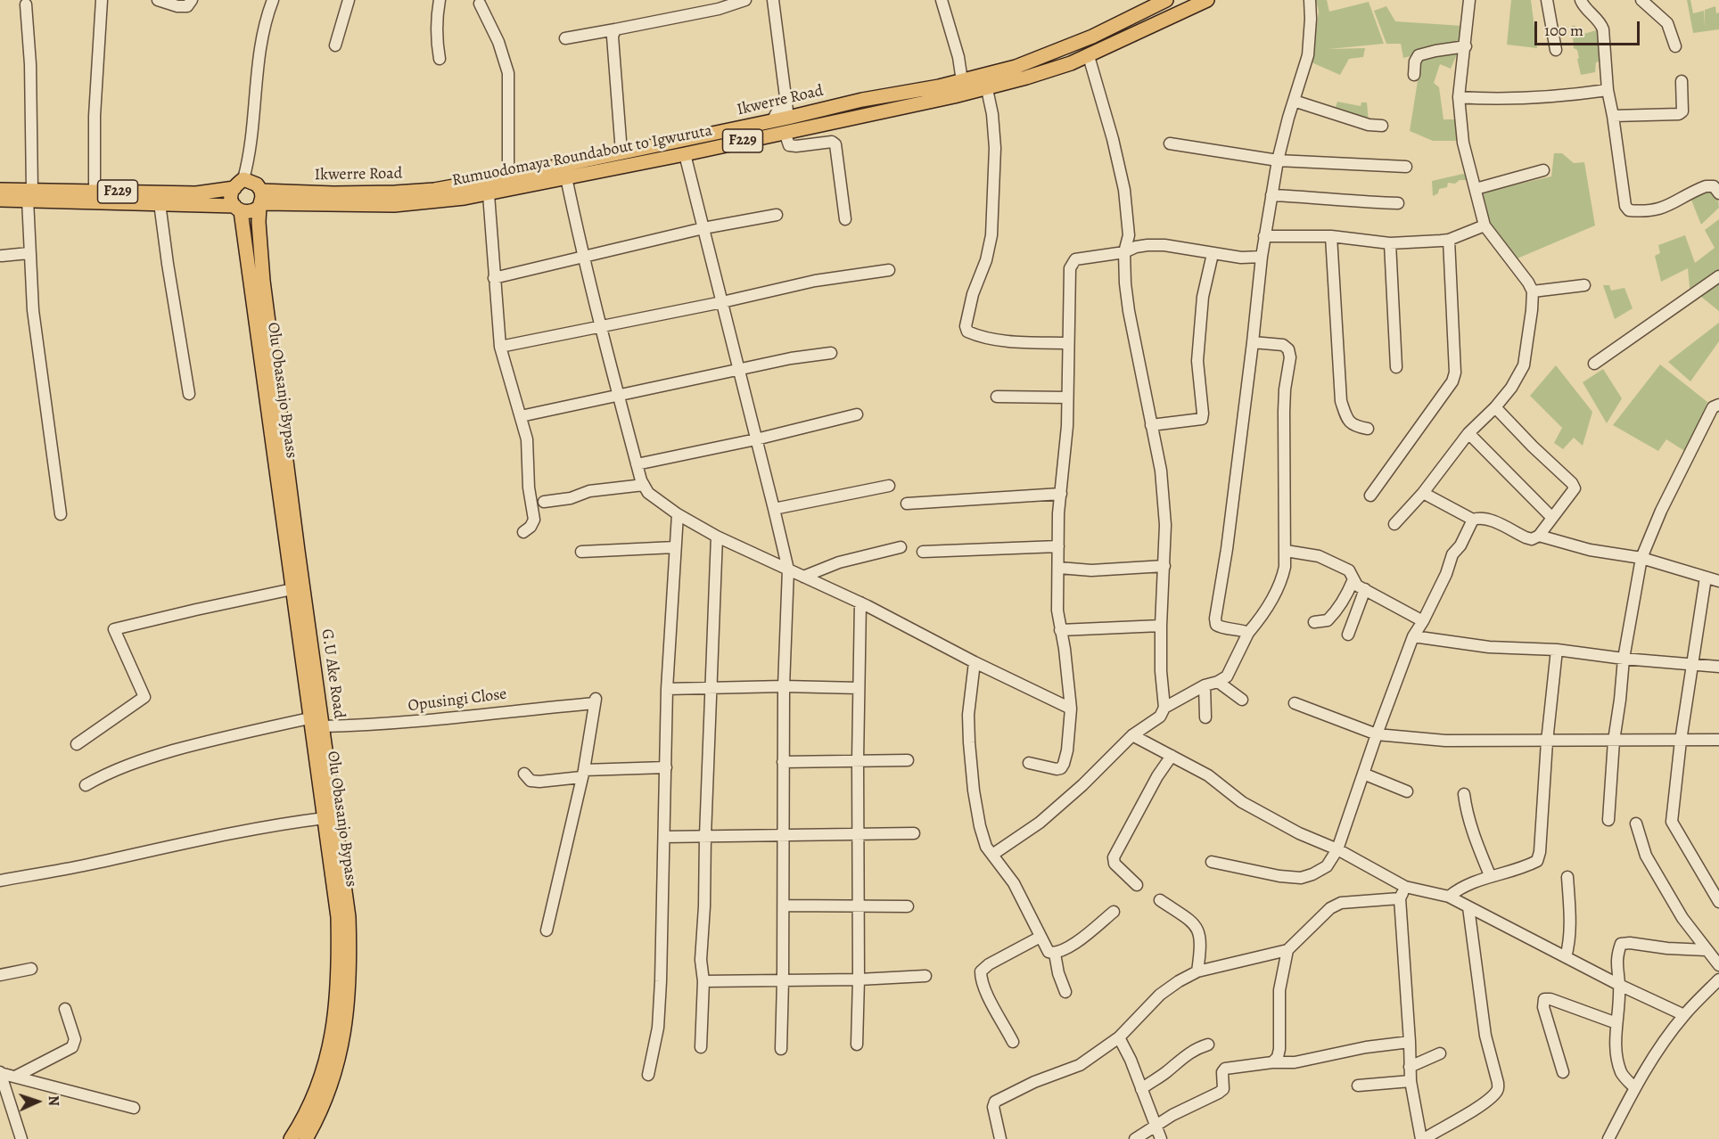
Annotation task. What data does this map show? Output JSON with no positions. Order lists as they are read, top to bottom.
{
  "streets": {
    "main road": [
      "Ikwerre Road",
      "F229",
      "Rumuodomaya Roundabout to Igwuruta",
      "Olu Obasanjo Bypass",
      "G.U Ake Road"
    ],
    "street": ["Opusingi Close"]
  },
  "crossings": [
    ["Ikwerre Road", "F229"],
    ["Ikwerre Road", "Rumuodomaya Roundabout to Igwuruta"],
    ["Ikwerre Road", "Olu Obasanjo Bypass"],
    ["Ikwerre Road", "G.U Ake Road"],
    ["F229", "Rumuodomaya Roundabout to Igwuruta"],
    ["F229", "Olu Obasanjo Bypass"],
    ["F229", "G.U Ake Road"],
    ["Rumuodomaya Roundabout to Igwuruta", "Olu Obasanjo Bypass"],
    ["Rumuodomaya Roundabout to Igwuruta", "G.U Ake Road"],
    ["Olu Obasanjo Bypass", "G.U Ake Road"],
    ["G.U Ake Road", "Opusingi Close"]
  ],
  "scale_bar": "100 m",
  "north": "right"
}
